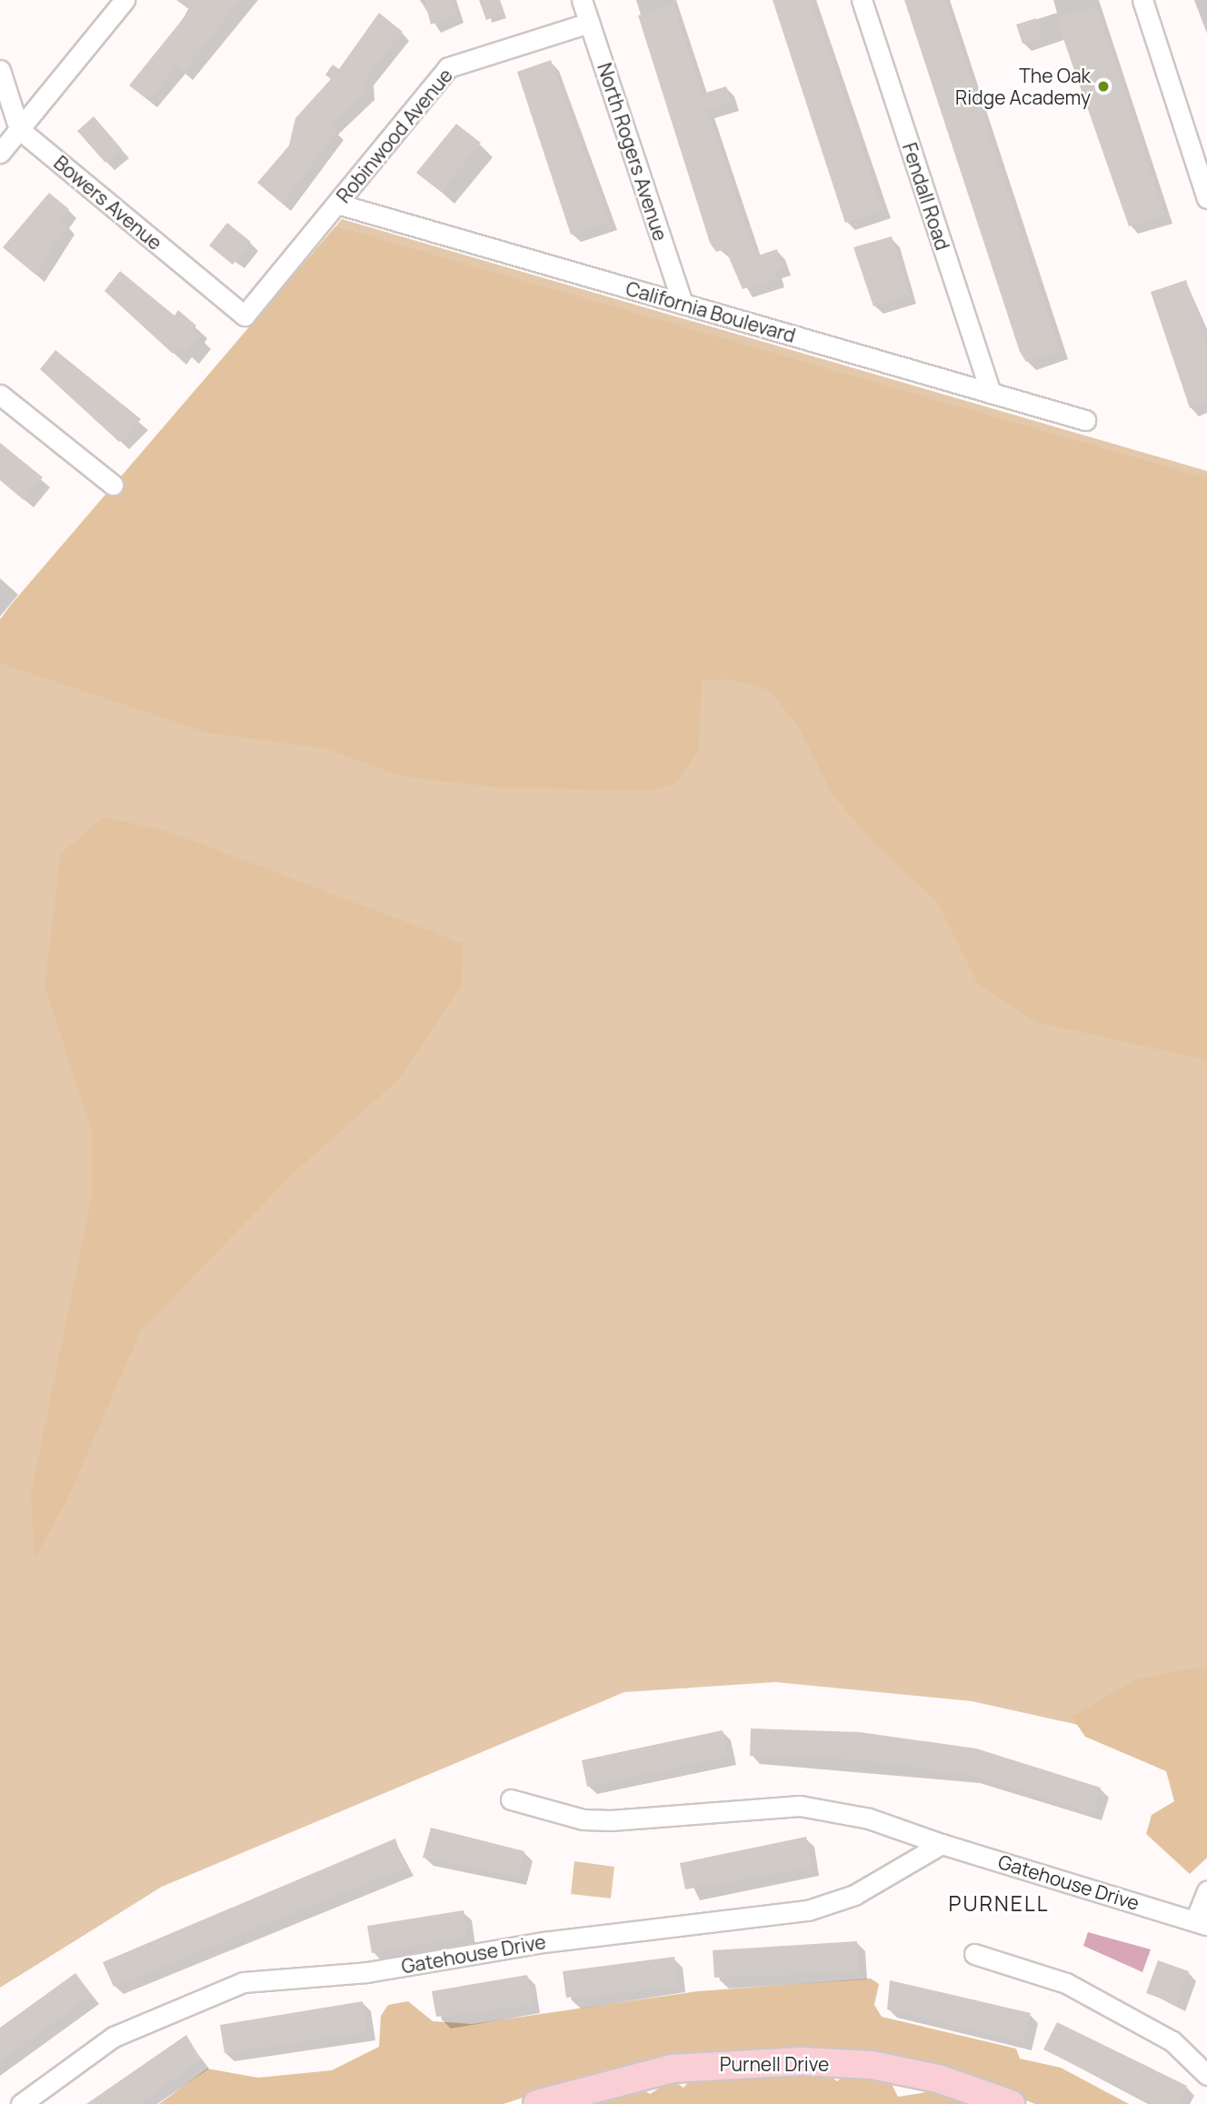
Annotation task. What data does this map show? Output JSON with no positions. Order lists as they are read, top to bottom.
{
  "streets": {
    "street": [
      "Robinwood Avenue",
      "North Rogers Avenue",
      "Fendall Road",
      "Bowers Avenue",
      "California Boulevard",
      "Gatehouse Drive",
      "Purnell Drive"
    ]
  },
  "crossings": [
    ["Robinwood Avenue", "North Rogers Avenue"],
    ["Robinwood Avenue", "Bowers Avenue"],
    ["Robinwood Avenue", "California Boulevard"],
    ["North Rogers Avenue", "California Boulevard"],
    ["Fendall Road", "California Boulevard"]
  ],
  "districts": ["PURNELL"],
  "places": ["The Oak Ridge Academy"]
}
